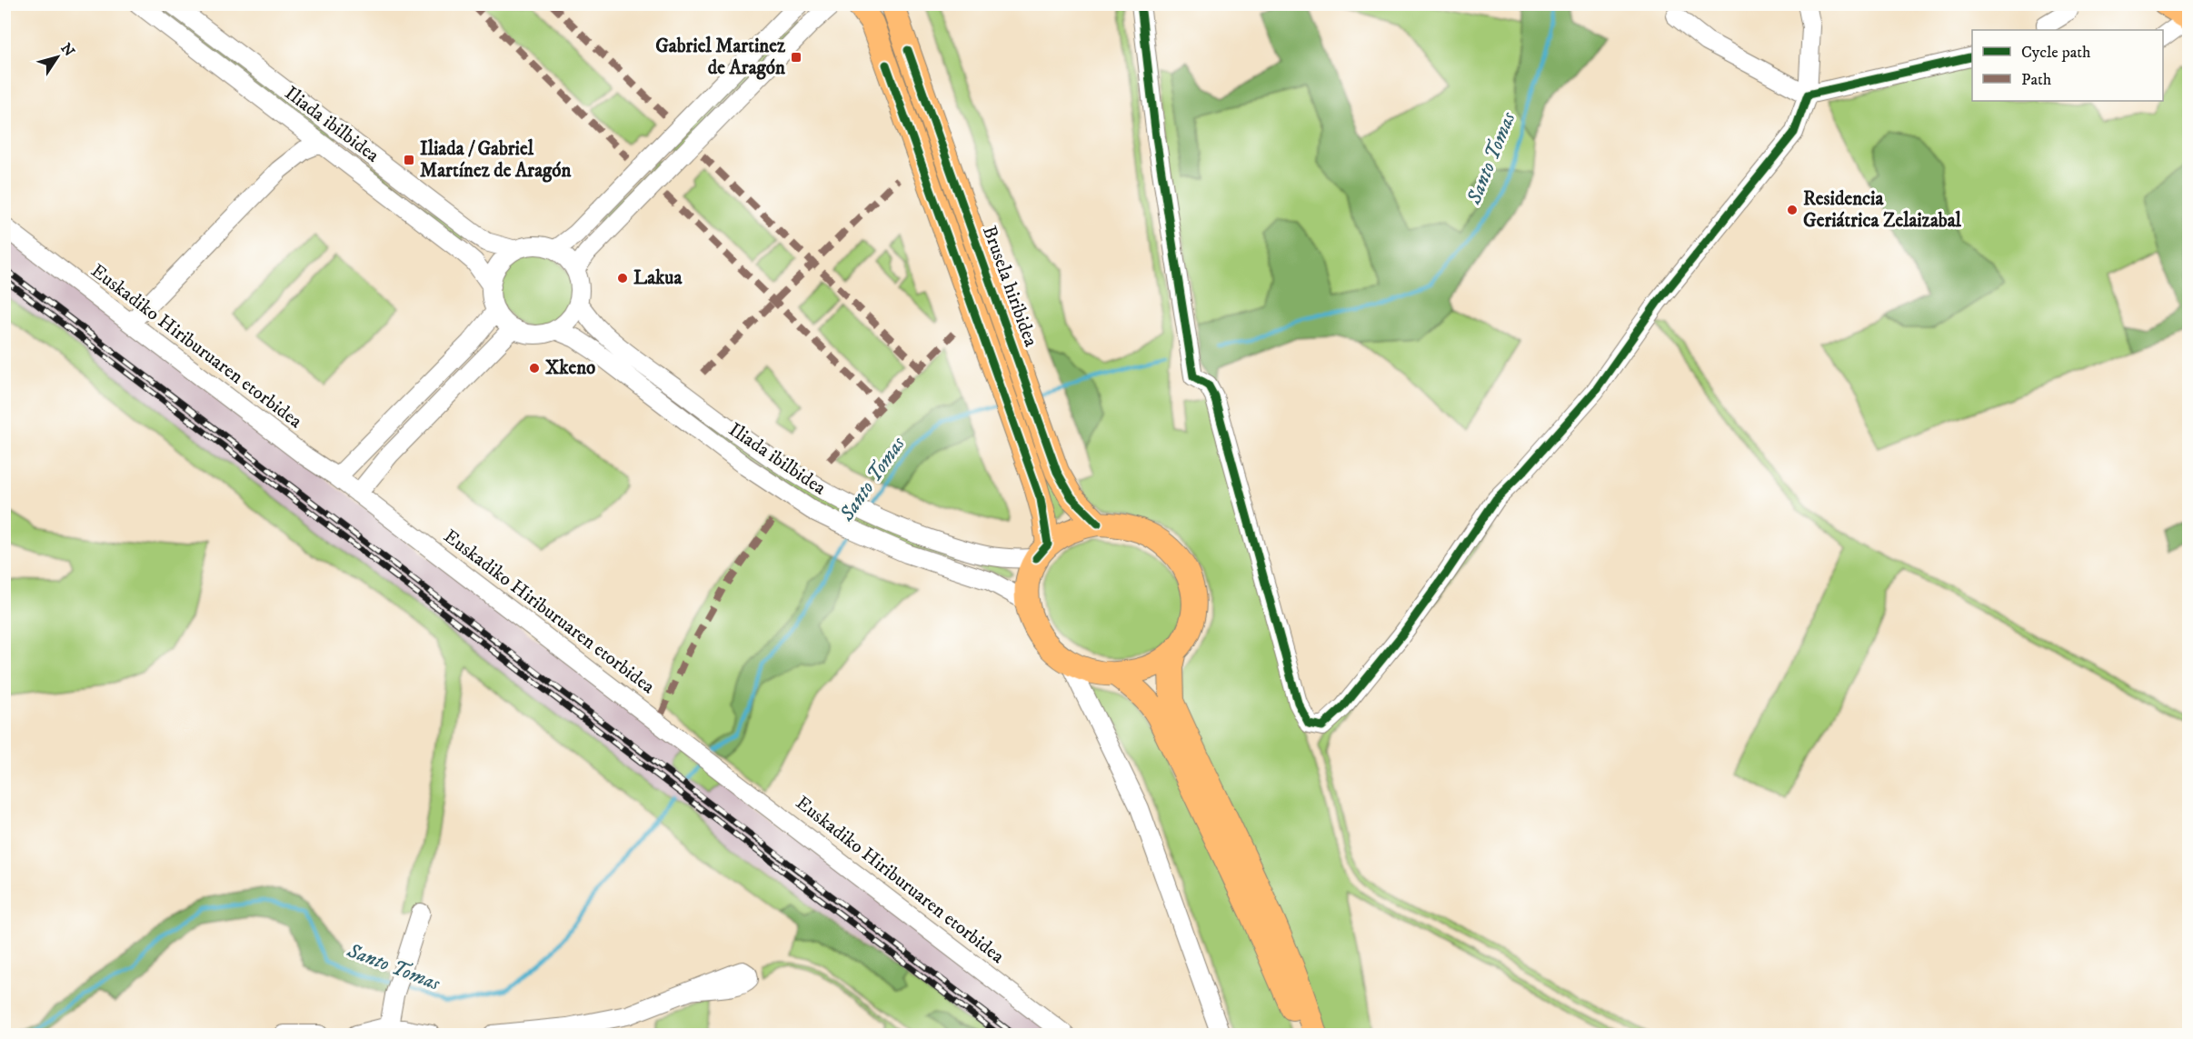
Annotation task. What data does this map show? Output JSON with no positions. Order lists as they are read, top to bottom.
{
  "streets": {
    "main road": ["Brusela hiribidea"],
    "street": ["Iliada ibilbidea", "Euskadiko Hiriburuaren etorbidea"]
  },
  "crossings": [
    ["Iliada ibilbidea", "Brusela hiribidea"]
  ],
  "water": ["Santo Tomas"],
  "places": {
    "transit": ["Gabriel Martinez de Aragón", "Iliada / Gabriel Martínez de Aragón"],
    "other": ["Residencia Geriátrica Zelaizabal", "Lakua", "Xkeno"]
  },
  "legend": ["Cycle path", "Path"],
  "north": "top right"
}
